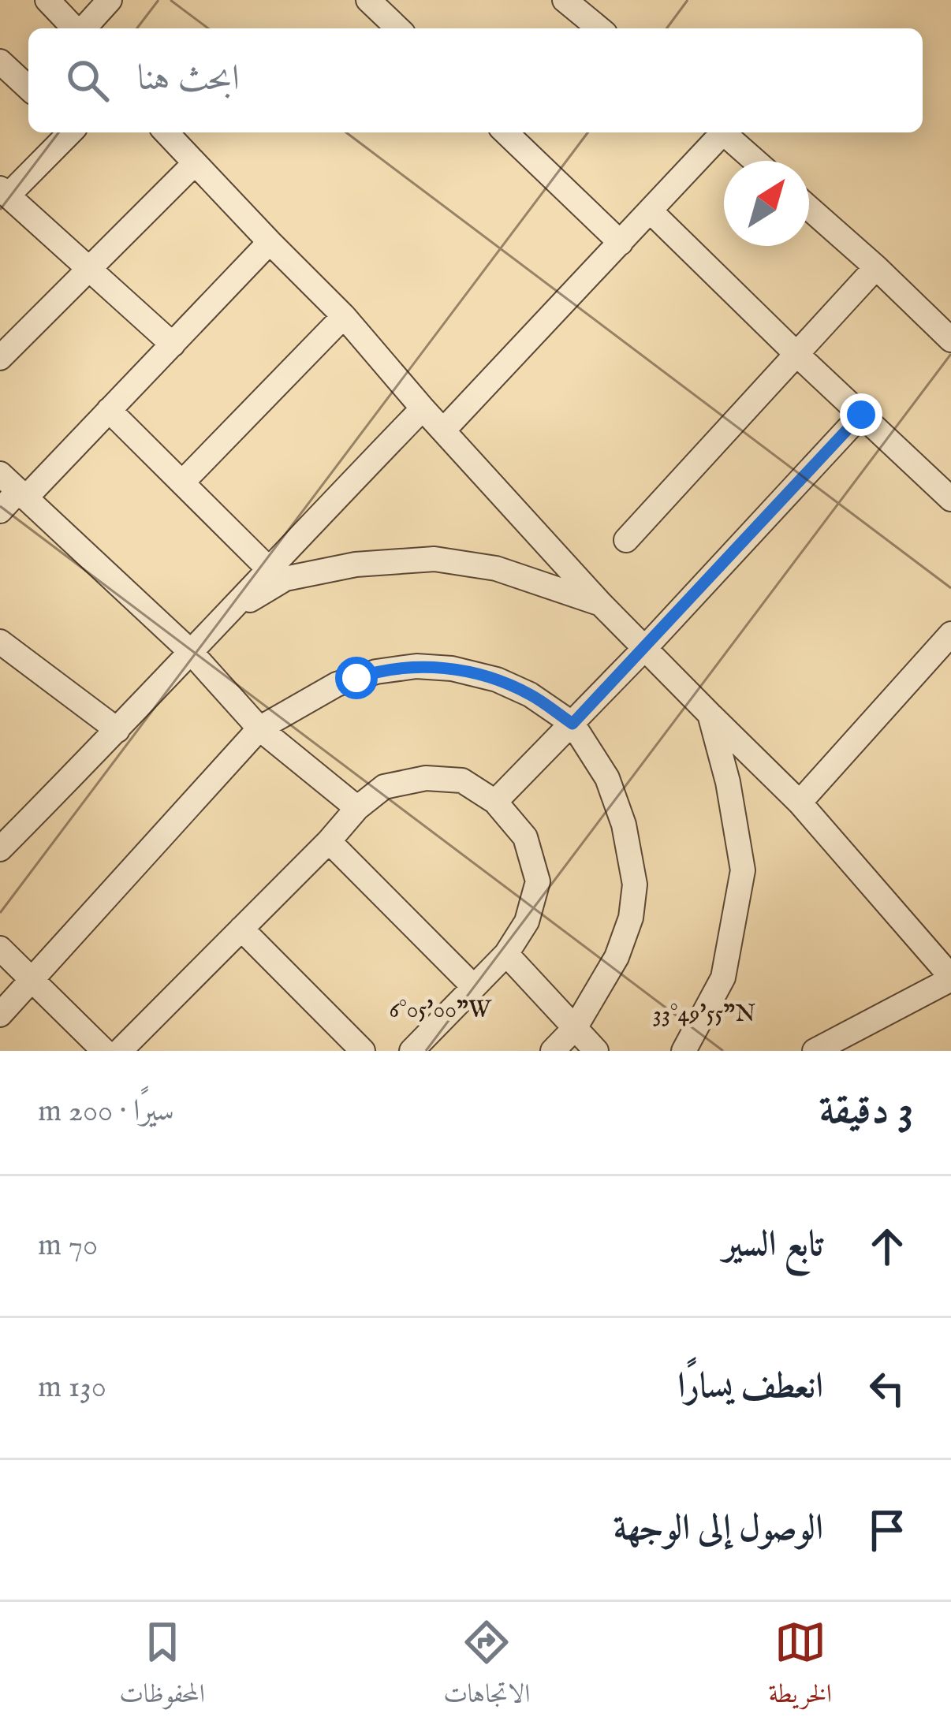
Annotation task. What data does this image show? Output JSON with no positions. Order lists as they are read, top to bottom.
{
  "north": "top right",
  "page": {
    "search": "ابحث هنا",
    "heading": ["3 دقيقة", "سيرًا · 200 m"],
    "list": [
      ["تابع السير", "70 m"],
      ["انعطف يسارًا", "130 m"],
      "الوصول إلى الوجهة"
    ],
    "nav": ["الخريطة", "الاتجاهات", "المحفوظات"]
  },
  "coordinates": ["6°05'00\"W", "33°49'55\"N"]
}
